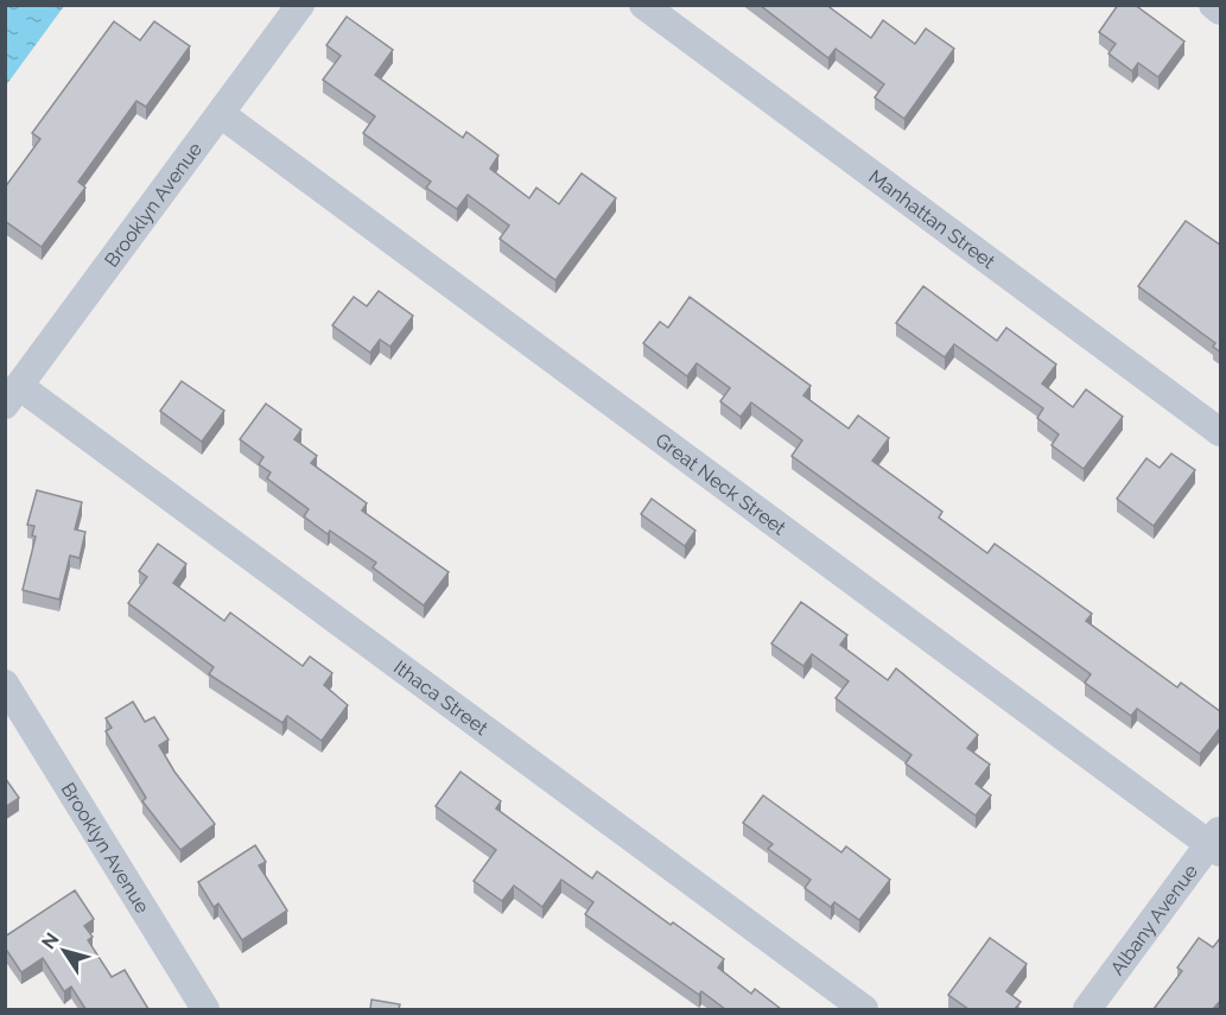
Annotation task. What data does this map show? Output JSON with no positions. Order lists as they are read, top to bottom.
{
  "streets": {
    "street": [
      "Brooklyn Avenue",
      "Manhattan Street",
      "Great Neck Street",
      "Ithaca Street",
      "Albany Avenue"
    ]
  },
  "crossings": [
    ["Brooklyn Avenue", "Great Neck Street"],
    ["Brooklyn Avenue", "Ithaca Street"],
    ["Great Neck Street", "Albany Avenue"]
  ],
  "north": "top left"
}
